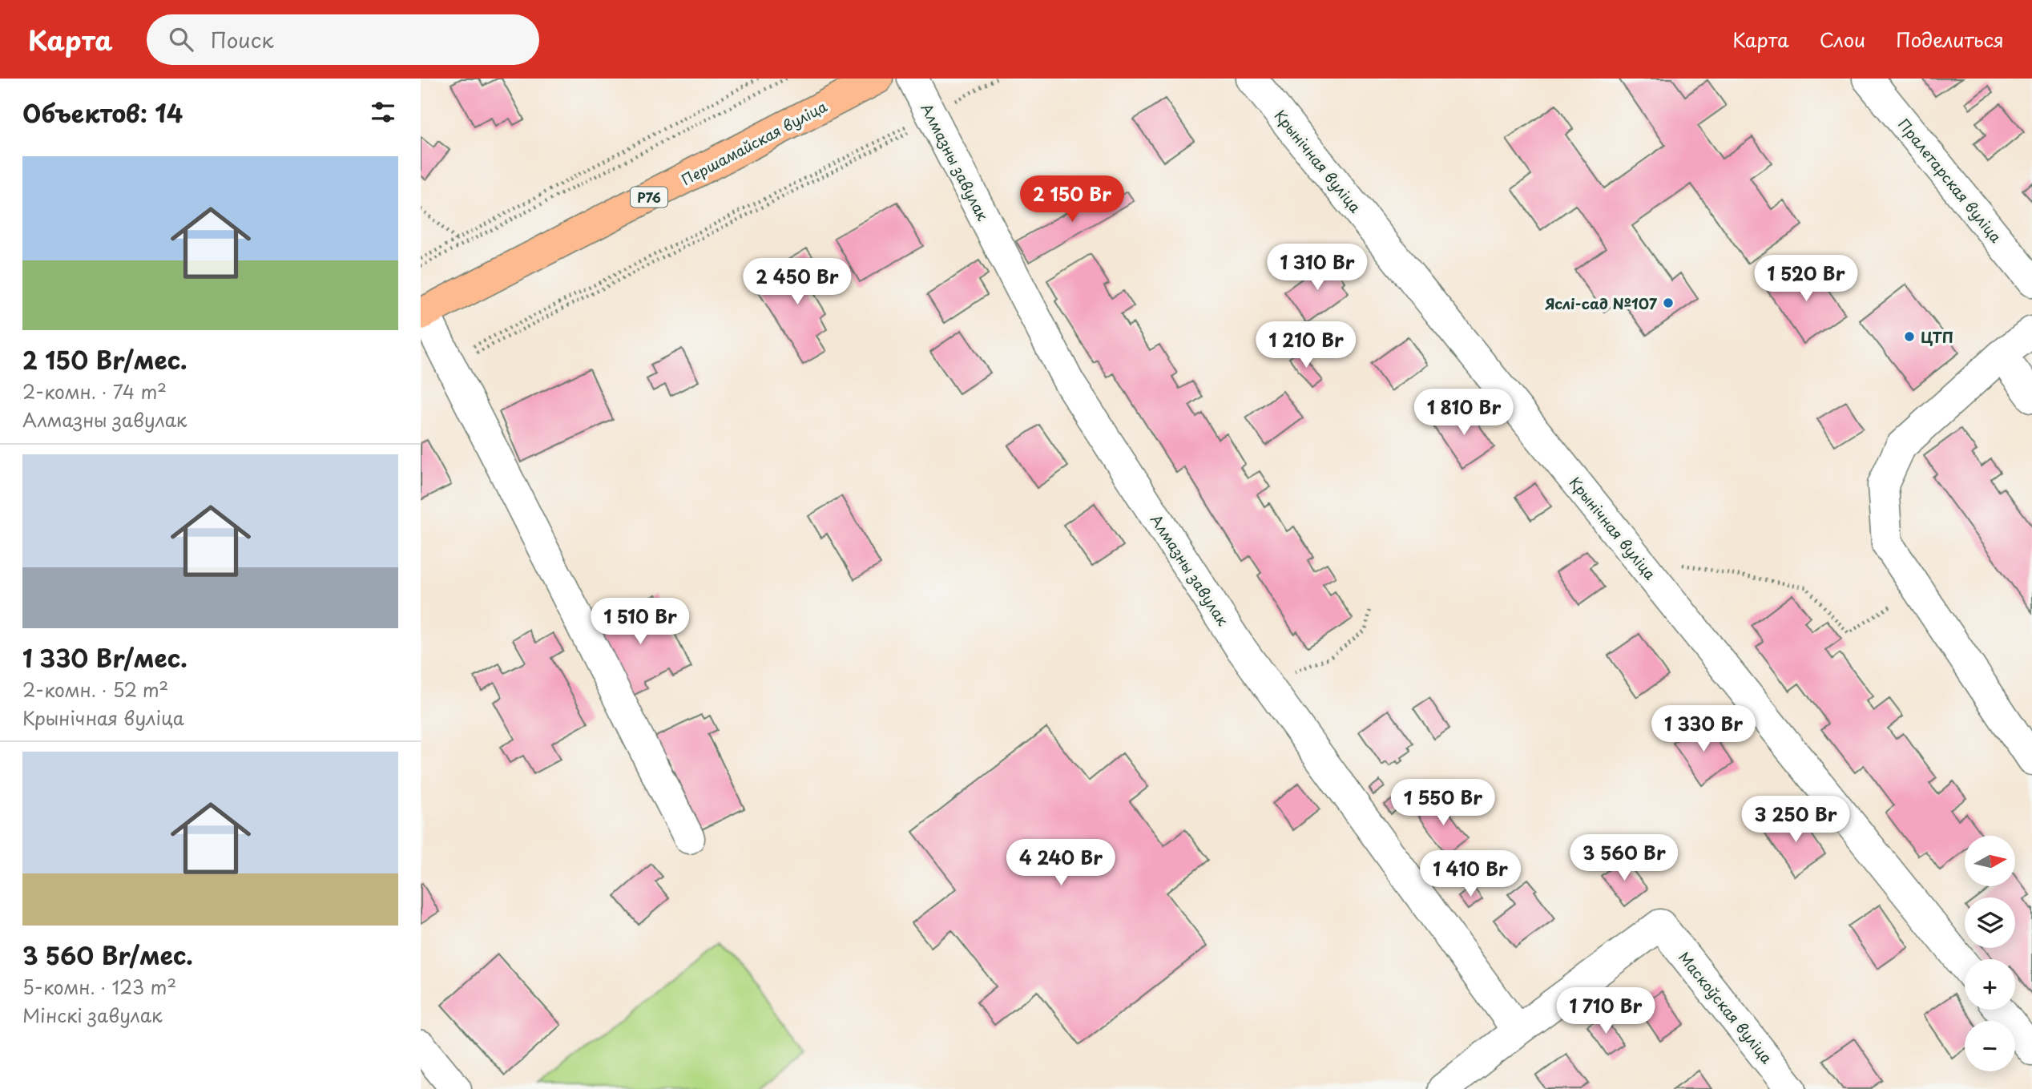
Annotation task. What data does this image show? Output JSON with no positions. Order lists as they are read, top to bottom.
{
  "streets": {
    "main road": ["Першамайская вуліца", "Р76"],
    "street": [
      "Крынічная вуліца",
      "Алмазны завулак",
      "Пралетарская вуліца",
      "Маскоўская вуліца"
    ]
  },
  "crossings": [
    ["Алмазны завулак", "Маскоўская вуліца"]
  ],
  "places": ["Яслі-сад №107", "ЦТП"],
  "north": "right",
  "page": {
    "header": "Карта",
    "search": "Поиск",
    "nav": ["Карта", "Слои", "Поделиться"],
    "heading": "Объектов: 14",
    "list": [
      {
        "name": "2 150 Br/мес.",
        "note": "2-комн. · 74 m² · Алмазны завулак"
      },
      {
        "name": "1 330 Br/мес.",
        "note": "2-комн. · 52 m² · Крынічная вуліца"
      },
      {
        "name": "3 560 Br/мес.",
        "note": "5-комн. · 123 m² · Мінскі завулак"
      }
    ],
    "price": [
      "2 150 Br",
      "1 310 Br",
      "1 520 Br",
      "2 450 Br",
      "1 210 Br",
      "1 810 Br",
      "1 510 Br",
      "1 330 Br",
      "1 550 Br",
      "3 250 Br",
      "3 560 Br",
      "4 240 Br",
      "1 410 Br",
      "1 710 Br"
    ],
    "map_buttons": ["+", "−"]
  }
}
